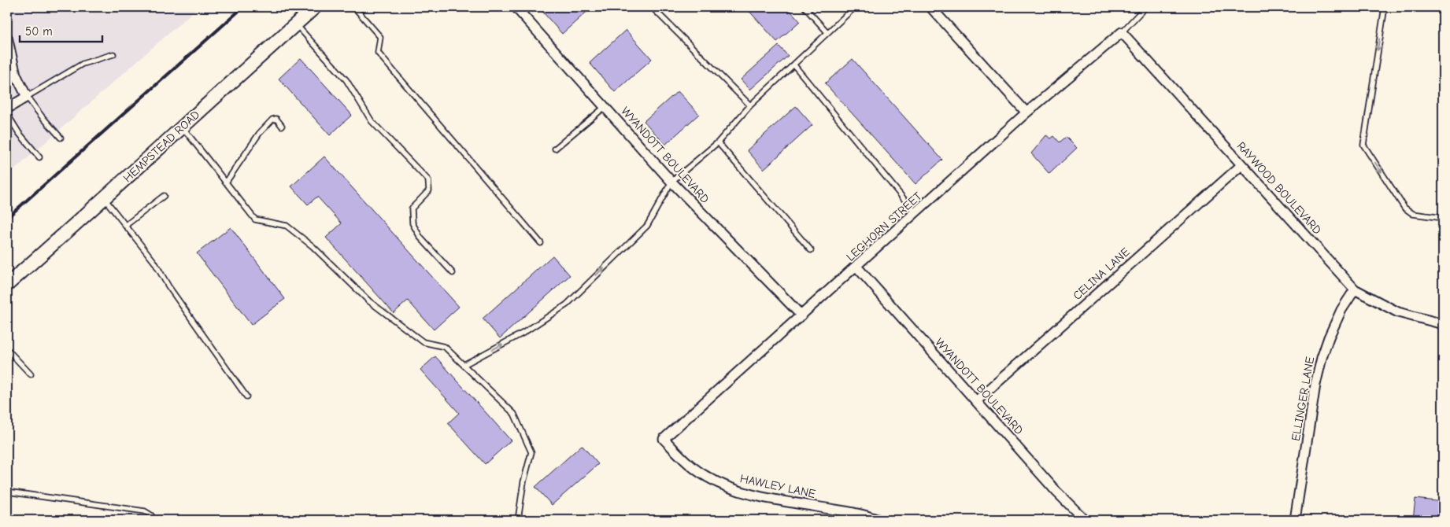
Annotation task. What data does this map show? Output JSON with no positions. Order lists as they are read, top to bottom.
{
  "streets": {
    "main road": ["HEMPSTEAD ROAD"],
    "street": [
      "WYANDOTT BOULEVARD",
      "RAYWOOD BOULEVARD",
      "LEGHORN STREET",
      "CELINA LANE",
      "ELLINGER LANE",
      "HAWLEY LANE"
    ]
  },
  "crossings": [
    ["WYANDOTT BOULEVARD", "LEGHORN STREET"],
    ["WYANDOTT BOULEVARD", "CELINA LANE"],
    ["RAYWOOD BOULEVARD", "LEGHORN STREET"],
    ["RAYWOOD BOULEVARD", "CELINA LANE"],
    ["RAYWOOD BOULEVARD", "ELLINGER LANE"],
    ["LEGHORN STREET", "HAWLEY LANE"]
  ],
  "scale_bar": "50 m"
}
